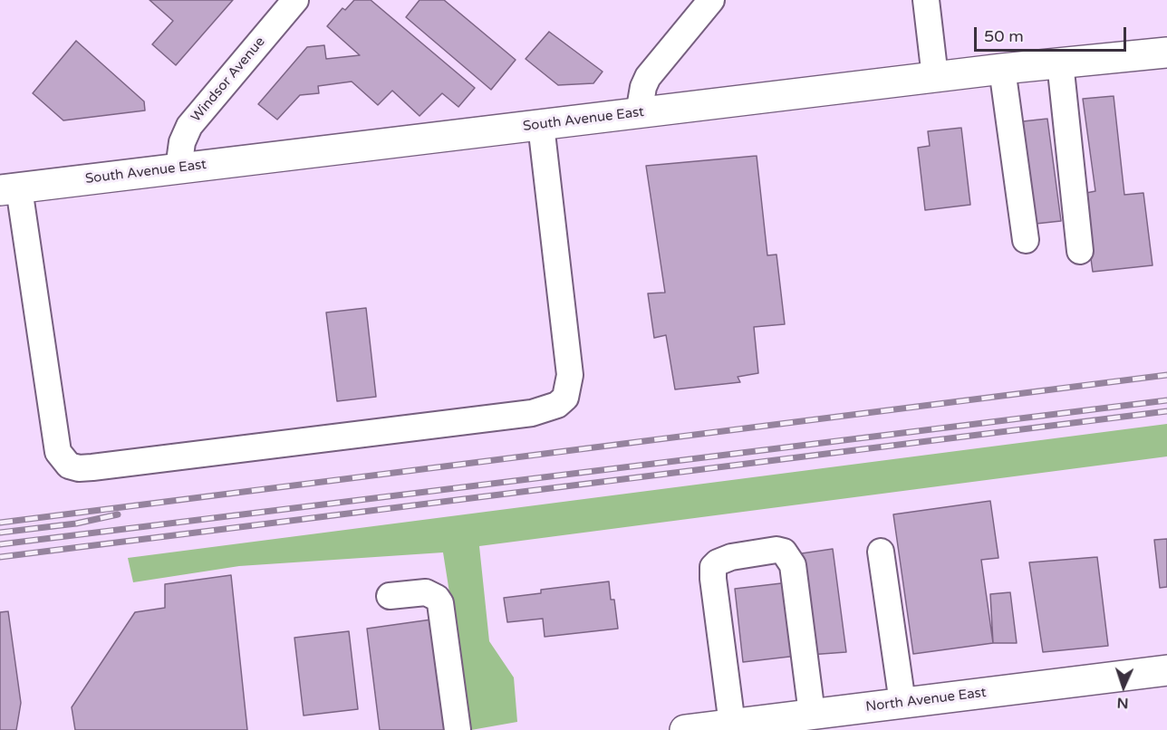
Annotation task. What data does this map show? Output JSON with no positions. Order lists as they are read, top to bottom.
{
  "streets": {
    "main road": ["South Avenue East", "North Avenue East"],
    "street": ["Windsor Avenue"]
  },
  "crossings": [
    ["Windsor Avenue", "South Avenue East"]
  ],
  "scale_bar": "50 m",
  "north": "bottom"
}
